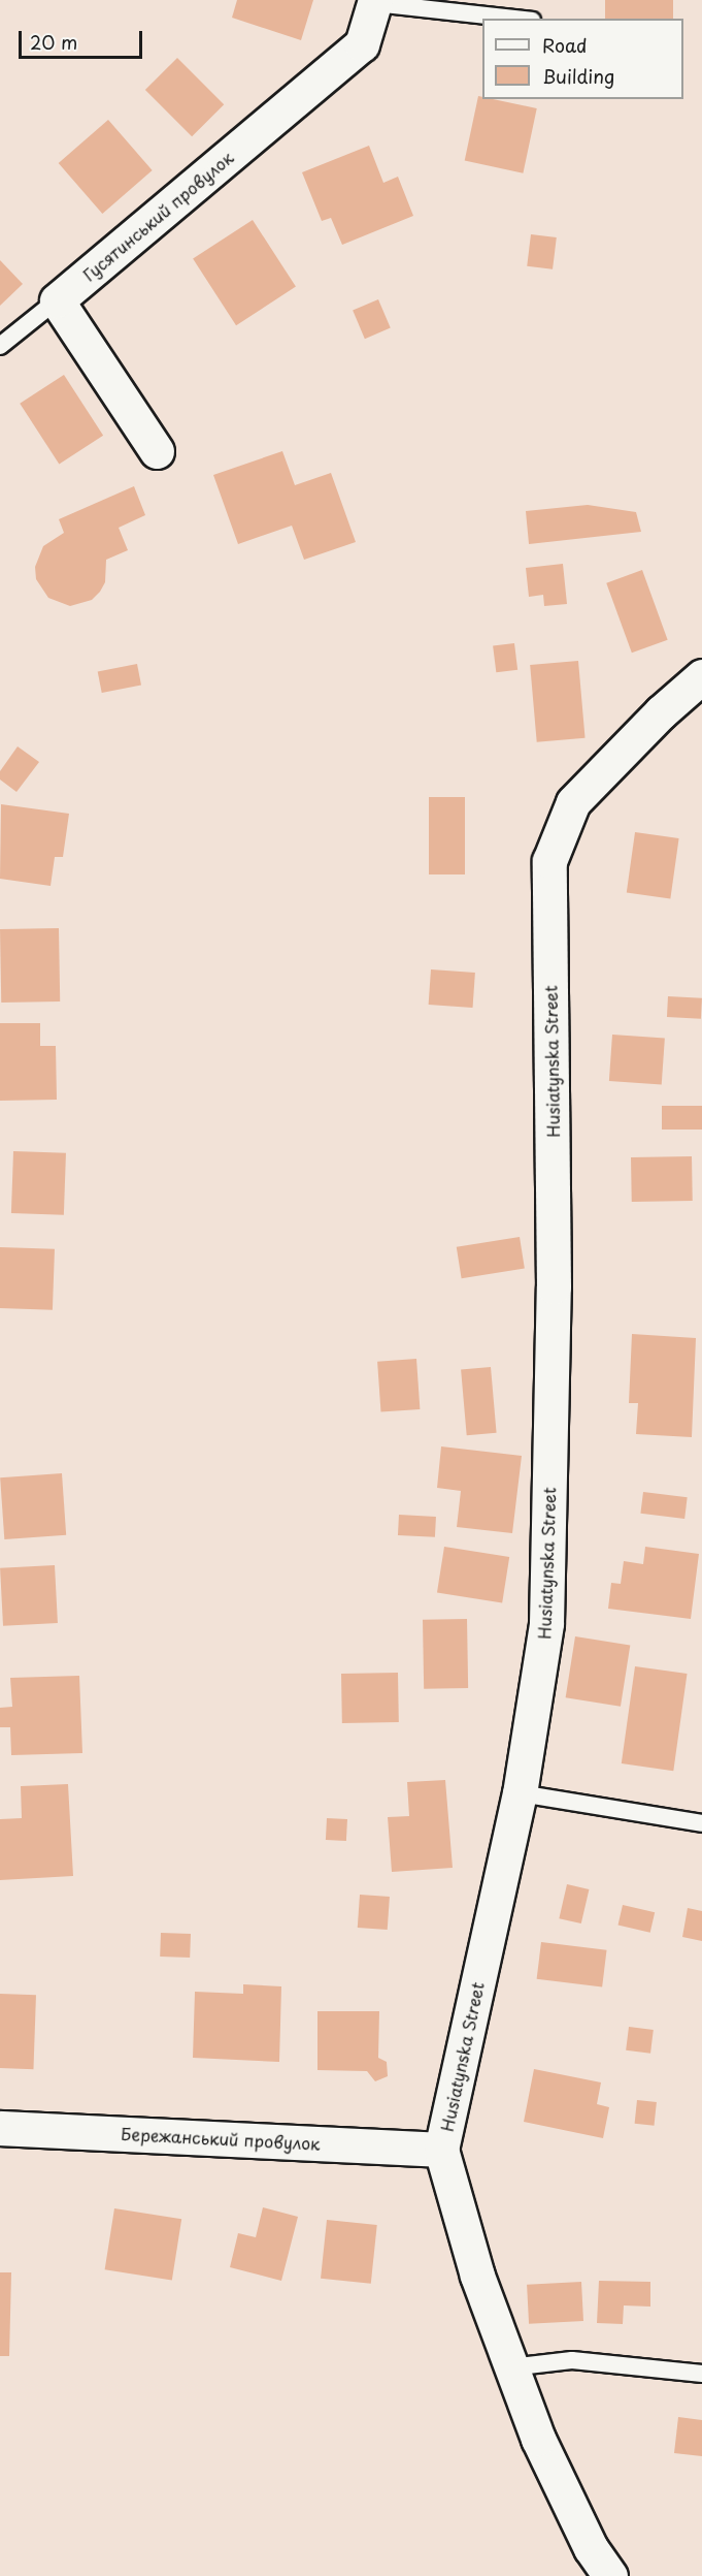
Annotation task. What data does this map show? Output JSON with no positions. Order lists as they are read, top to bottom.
{
  "streets": {
    "street": ["Гусятинський провулок", "Husiatynska Street", "Бережанський провулок"]
  },
  "crossings": [
    ["Husiatynska Street", "Бережанський провулок"]
  ],
  "legend": ["Road", "Building"],
  "scale_bar": "20 m"
}
